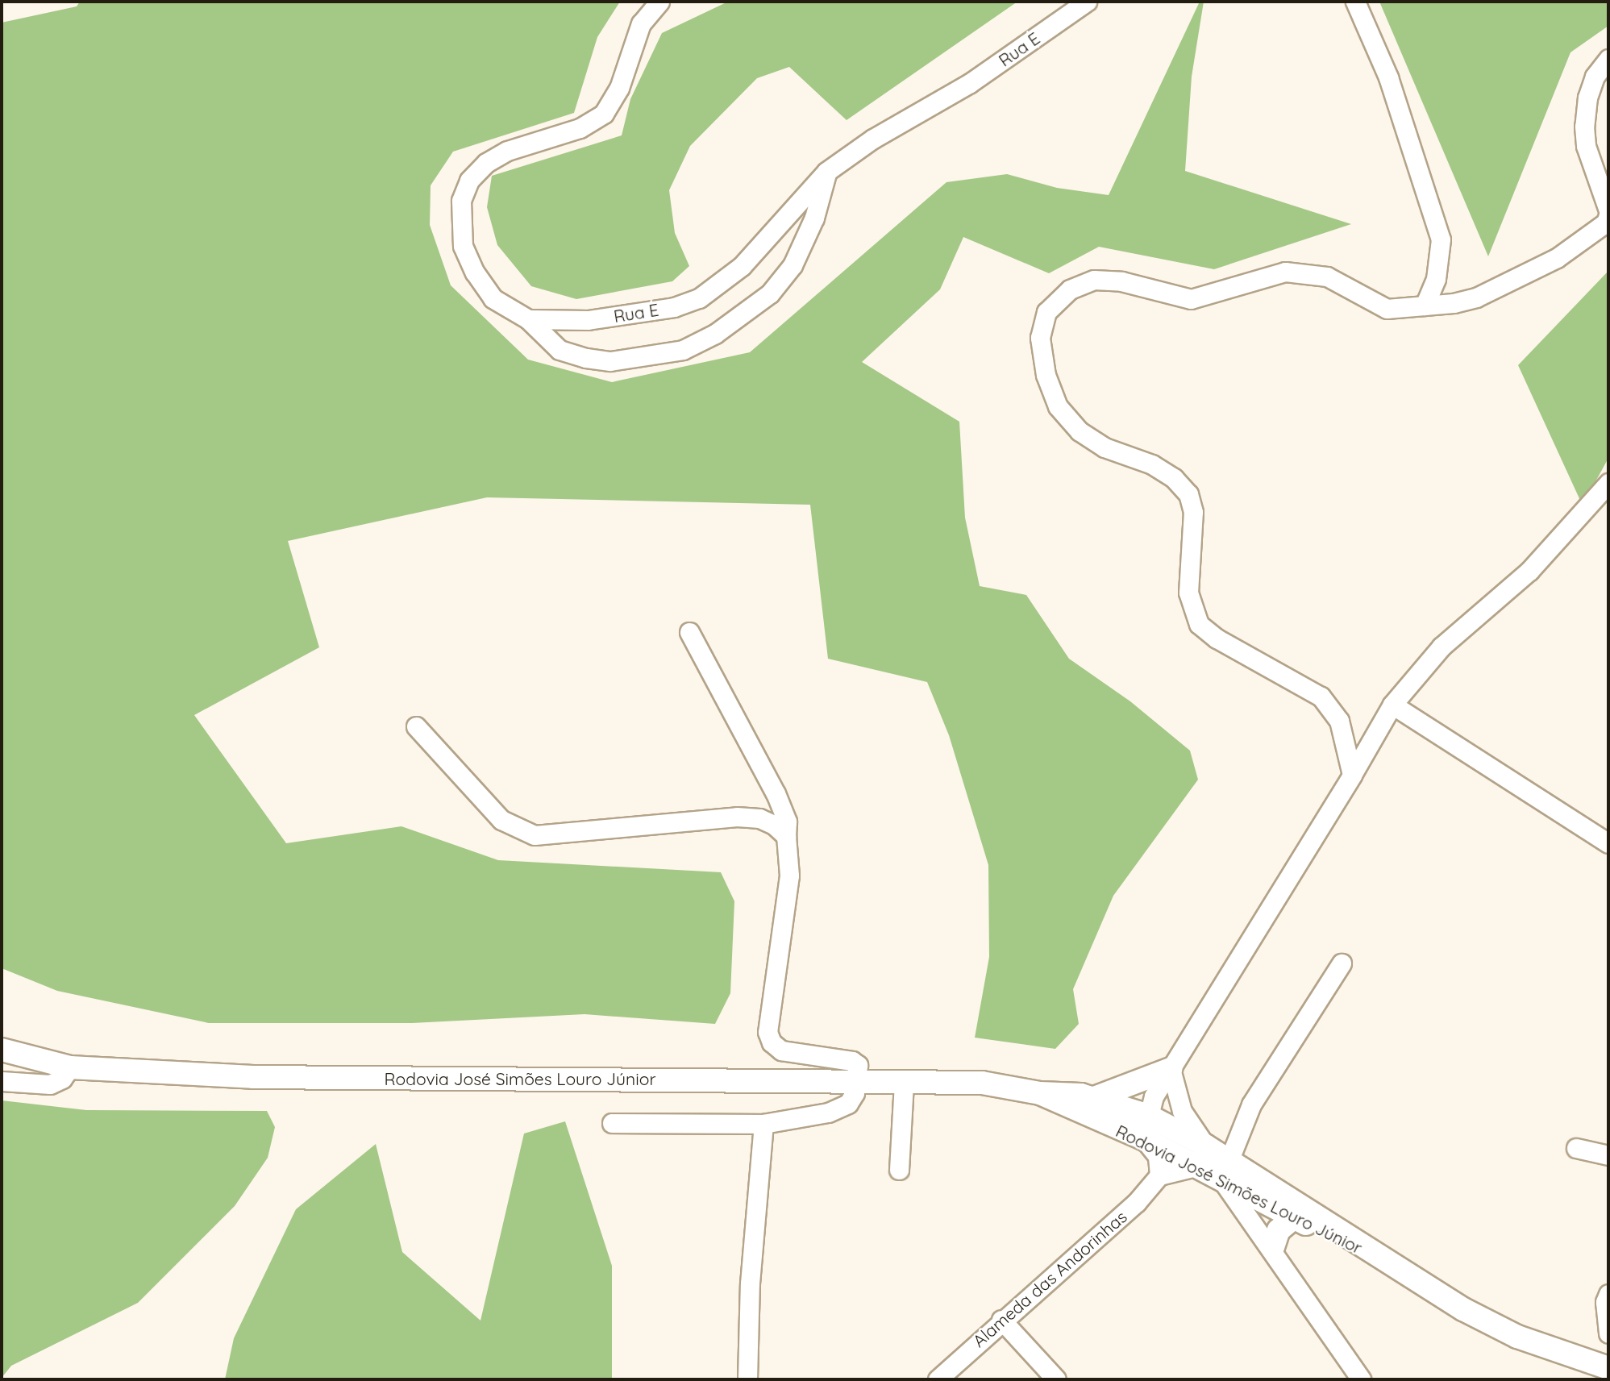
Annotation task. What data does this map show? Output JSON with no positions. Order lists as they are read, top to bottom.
{
  "streets": {
    "main road": ["Rodovia José Simões Louro Júnior"],
    "street": ["Rua E", "Alameda das Andorinhas"]
  }
}
